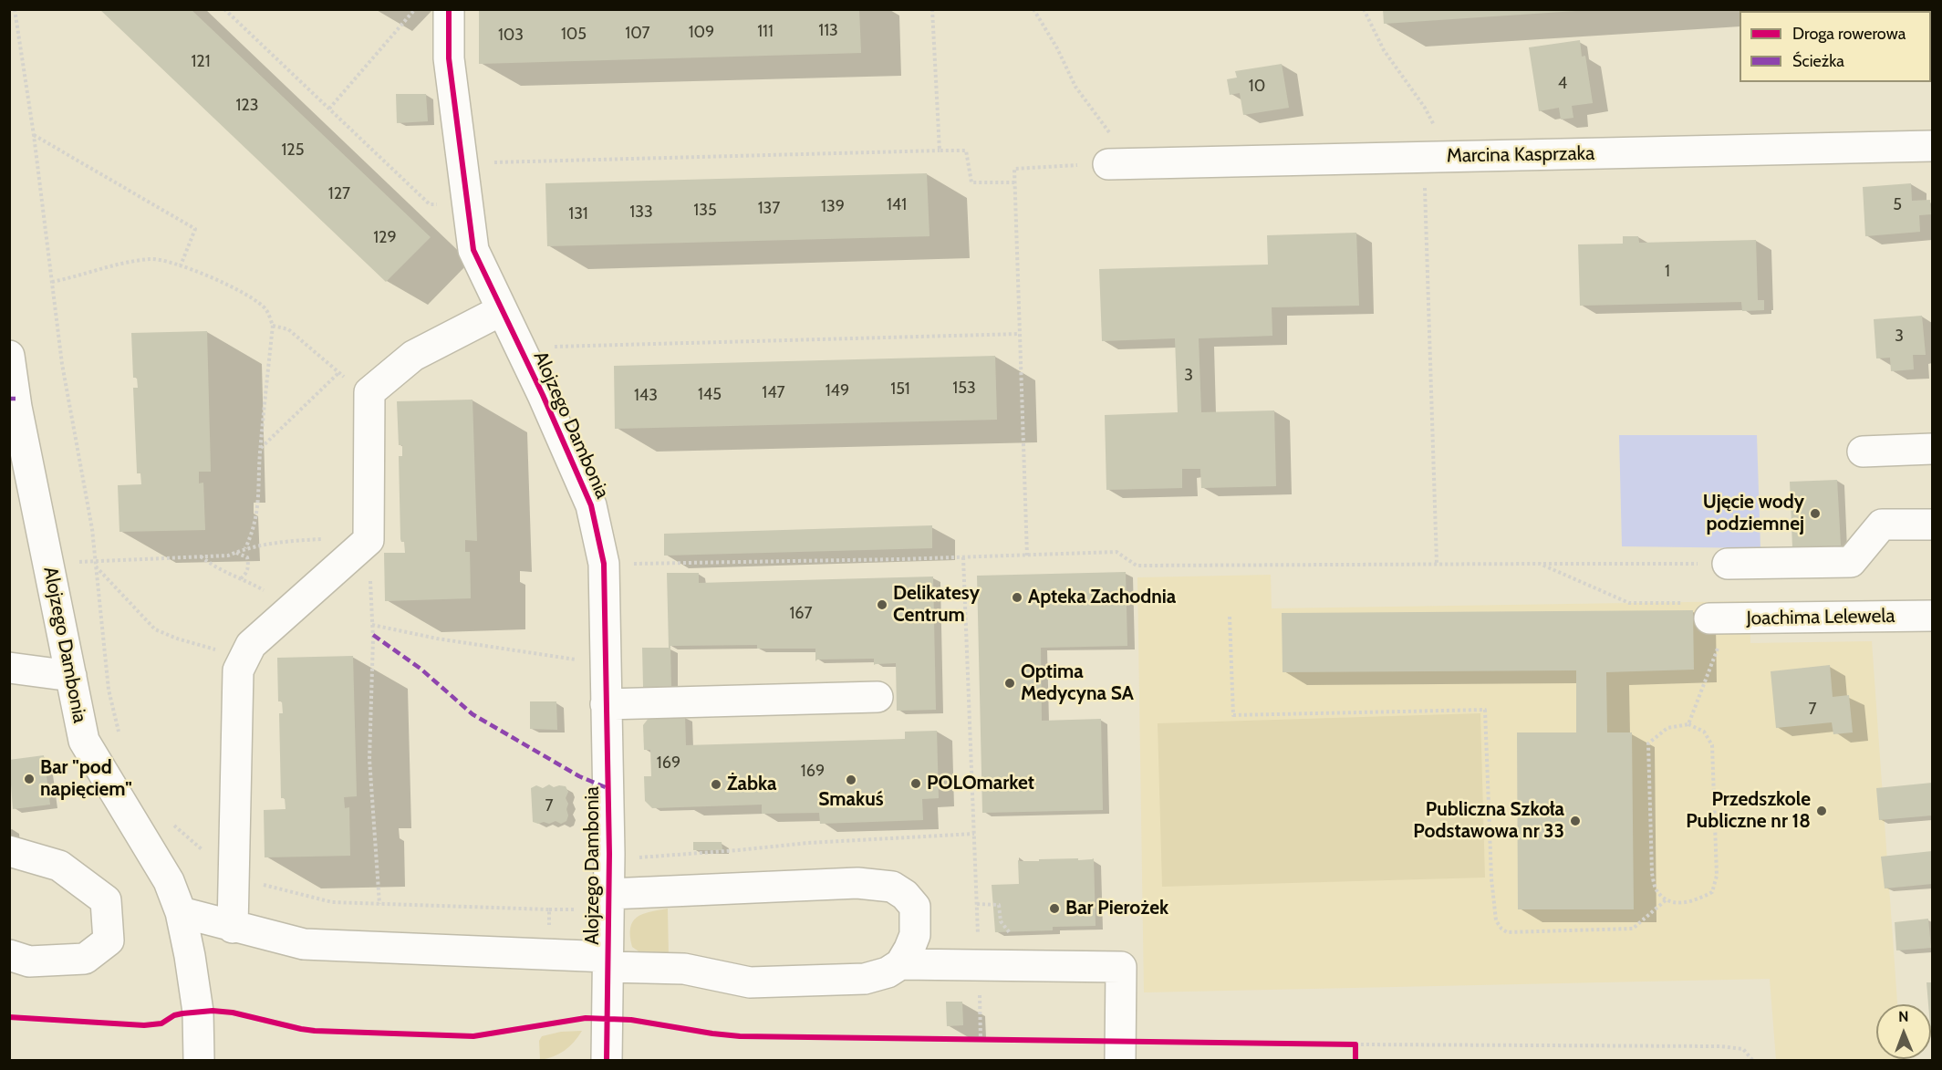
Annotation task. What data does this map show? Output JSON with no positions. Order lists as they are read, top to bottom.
{
  "streets": {
    "street": ["Marcina Kasprzaka", "Alojzego Dambonia", "Joachima Lelewela"]
  },
  "places": [
    "Ujęcie wody podziemnej",
    "Apteka Zachodnia",
    "Delikatesy Centrum",
    "Optima Medycyna SA",
    "Bar \"pod napięciem\"",
    "Smakuś",
    "POLOmarket",
    "Żabka",
    "Przedszkole Publiczne nr 18",
    "Publiczna Szkoła Podstawowa nr 33",
    "Bar Pierożek"
  ],
  "house_numbers": [
    "113",
    "111",
    "109",
    "107",
    "105",
    "103",
    "121",
    "4",
    "10",
    "123",
    "125",
    "127",
    "141",
    "5",
    "139",
    "137",
    "135",
    "133",
    "131",
    "129",
    "1",
    "3",
    "3",
    "153",
    "151",
    "149",
    "147",
    "145",
    "143",
    "167",
    "7",
    "169",
    "169",
    "7"
  ],
  "legend": ["Droga rowerowa", "Ścieżka"],
  "north": "top"
}
